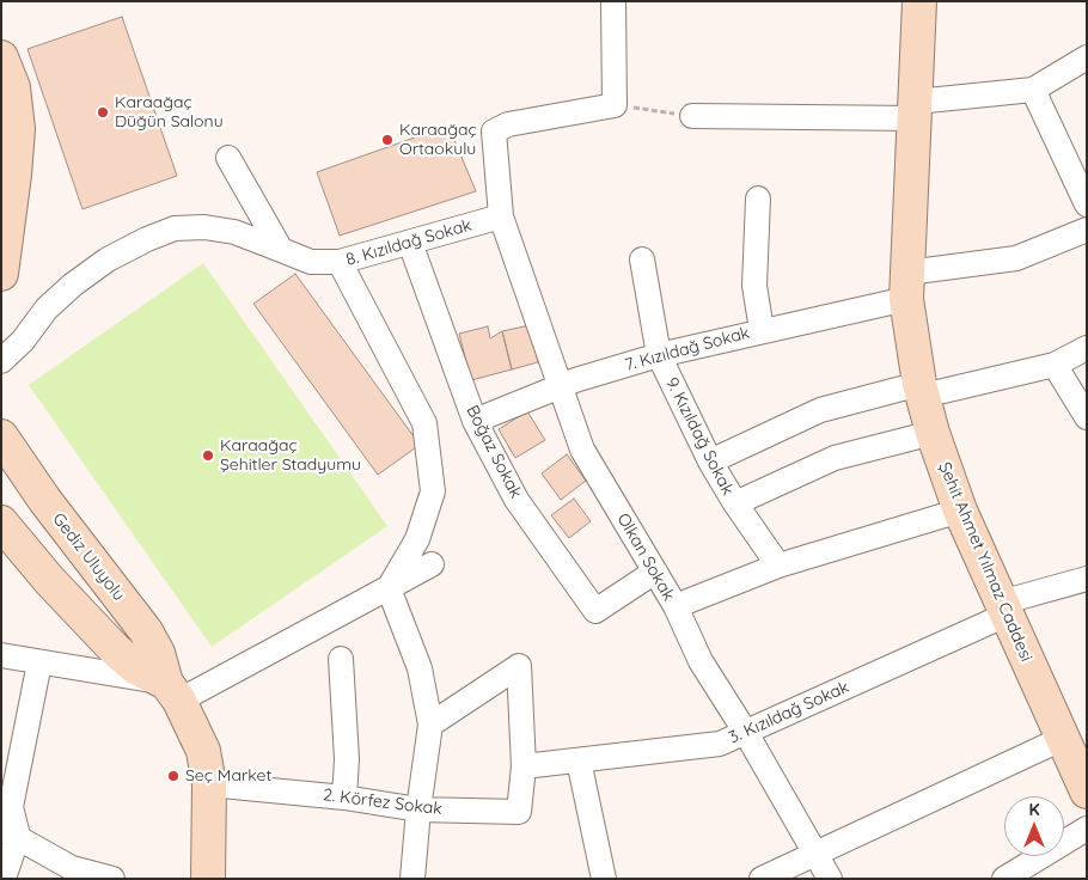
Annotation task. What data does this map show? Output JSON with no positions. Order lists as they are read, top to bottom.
{
  "streets": {
    "street": [
      "8. Kızıldağ Sokak",
      "7. Kızıldağ Sokak",
      "9. Kızıldağ Sokak",
      "Boğaz Sokak",
      "Gediz Uluyolu",
      "Olkan Sokak",
      "Şehit Ahmet Yılmaz Caddesi",
      "3. Kızıldağ Sokak",
      "2. Körfez Sokak"
    ]
  },
  "crossings": [
    ["8. Kızıldağ Sokak", "Boğaz Sokak"],
    ["8. Kızıldağ Sokak", "Olkan Sokak"],
    ["7. Kızıldağ Sokak", "9. Kızıldağ Sokak"],
    ["7. Kızıldağ Sokak", "Boğaz Sokak"],
    ["7. Kızıldağ Sokak", "Olkan Sokak"],
    ["7. Kızıldağ Sokak", "Şehit Ahmet Yılmaz Caddesi"],
    ["Boğaz Sokak", "Olkan Sokak"],
    ["Gediz Uluyolu", "2. Körfez Sokak"],
    ["Olkan Sokak", "3. Kızıldağ Sokak"],
    ["Şehit Ahmet Yılmaz Caddesi", "3. Kızıldağ Sokak"],
    ["3. Kızıldağ Sokak", "2. Körfez Sokak"]
  ],
  "places": [
    "Karaağaç Düğün Salonu",
    "Karaağaç Ortaokulu",
    "Karaağaç Şehitler Stadyumu",
    "Seç Market"
  ],
  "north": "top"
}
